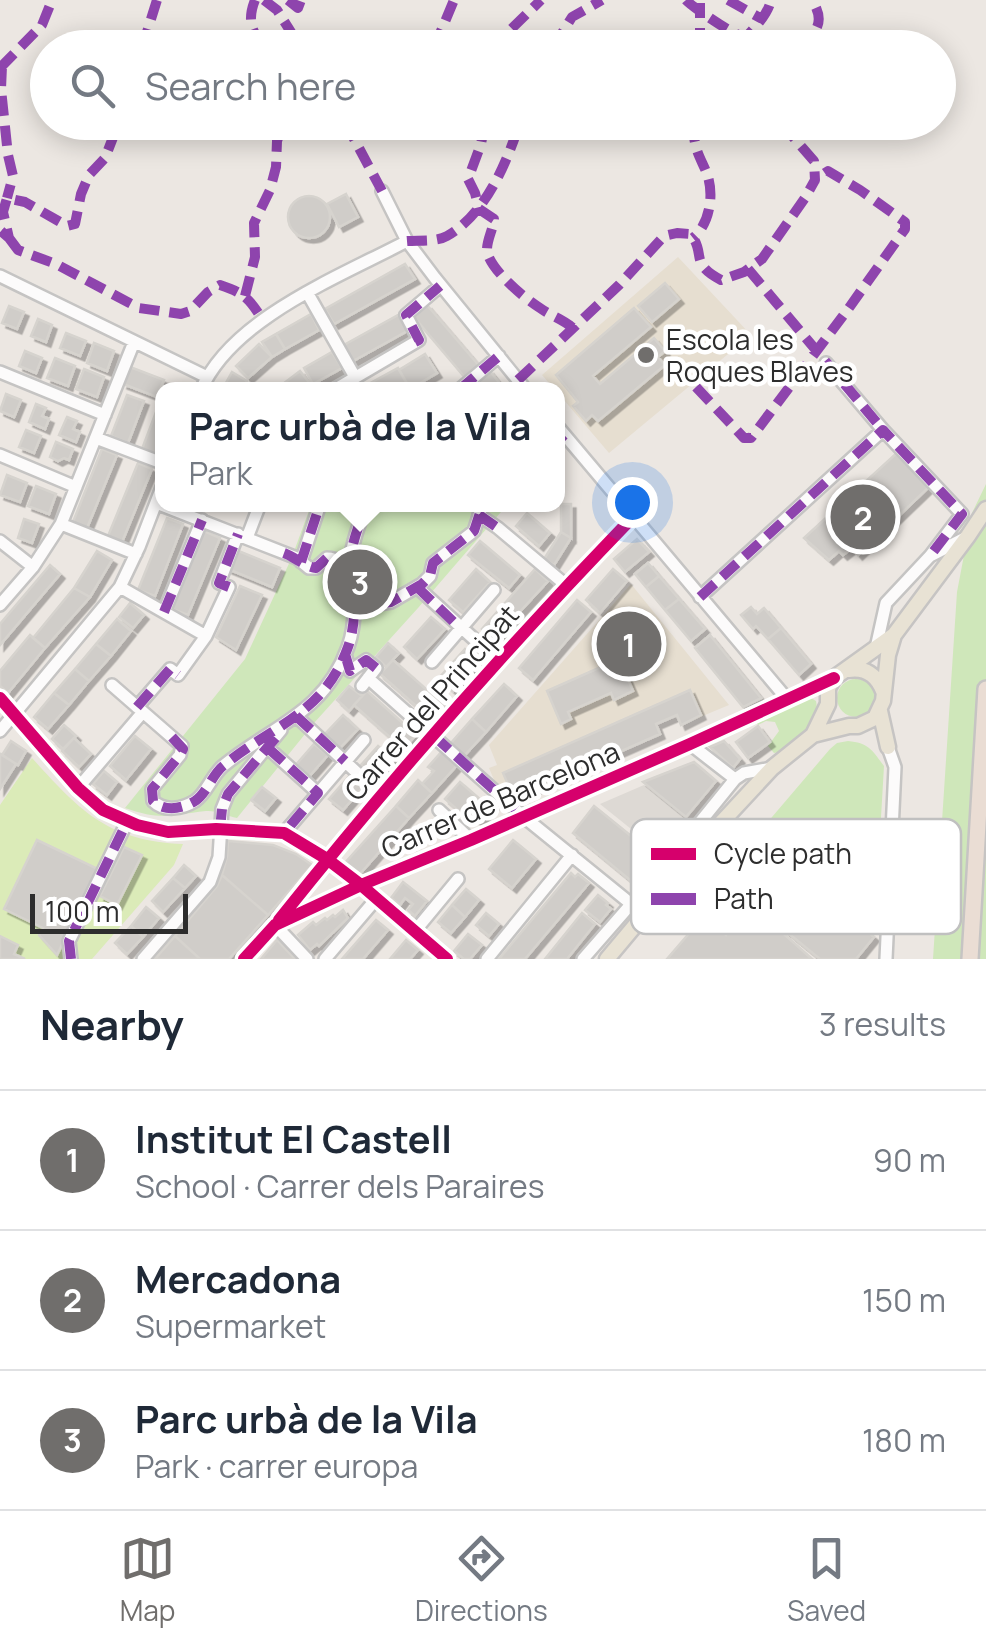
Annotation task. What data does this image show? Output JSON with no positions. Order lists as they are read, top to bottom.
{
  "streets": {
    "street": ["Carrer del Principat", "Carrer de Barcelona"]
  },
  "crossings": [
    ["Carrer del Principat", "Carrer de Barcelona"]
  ],
  "places": ["Escola les Roques Blaves"],
  "legend": ["Cycle path", "Path"],
  "scale_bar": "100 m",
  "page": {
    "search": "Search here",
    "popup": ["Parc urbà de la Vila", "Park"],
    "pins": ["2", "3", "1"],
    "scale": "100 m",
    "heading": ["Nearby", "3 results"],
    "list": [
      {
        "mark": "1",
        "name": "Institut El Castell",
        "note": "School · Carrer dels Paraires",
        "value": "90 m"
      },
      {
        "mark": "2",
        "name": "Mercadona",
        "note": "Supermarket",
        "value": "150 m"
      },
      {
        "mark": "3",
        "name": "Parc urbà de la Vila",
        "note": "Park · carrer europa",
        "value": "180 m"
      }
    ],
    "nav": ["Map", "Directions", "Saved"]
  }
}
